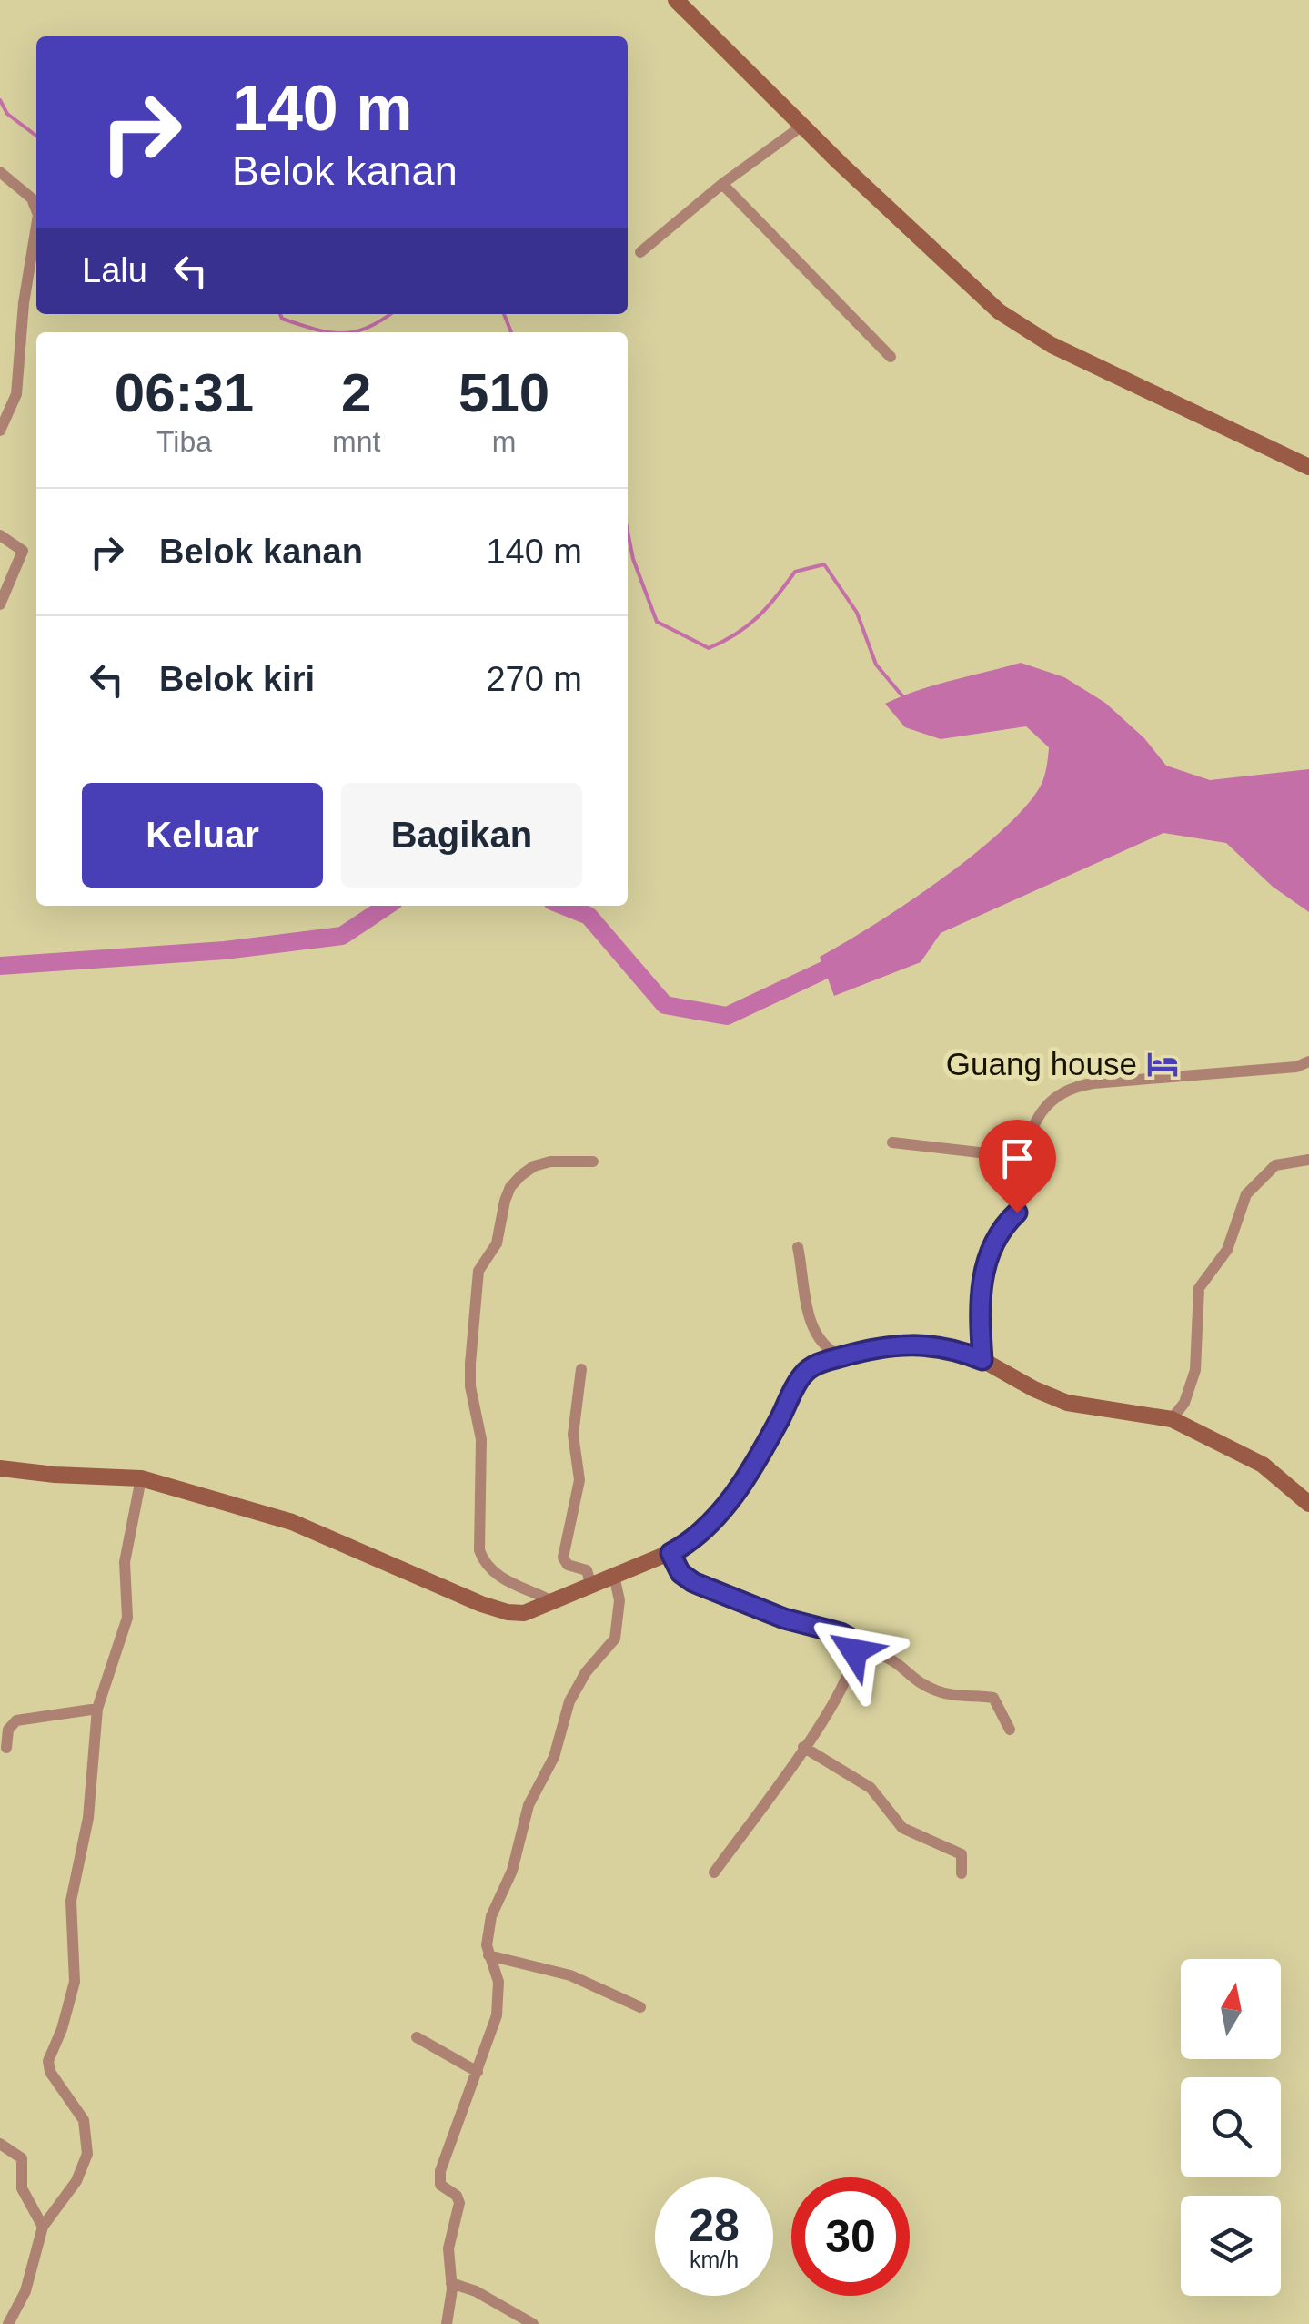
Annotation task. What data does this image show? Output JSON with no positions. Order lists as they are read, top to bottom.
{
  "places": {
    "hotel": ["Guang house"]
  },
  "north": "top",
  "page": {
    "turn": ["140 m", "Belok kanan"],
    "then": "Lalu",
    "eta": [
      "06:31",
      "Tiba",
      "2",
      "mnt",
      "510",
      "m"
    ],
    "list": [
      {
        "name": "Belok kanan",
        "value": "140 m"
      },
      {
        "name": "Belok kiri",
        "value": "270 m"
      }
    ],
    "buttons": ["Keluar", "Bagikan"],
    "speed": "28 km/h",
    "limit": "30"
  }
}
